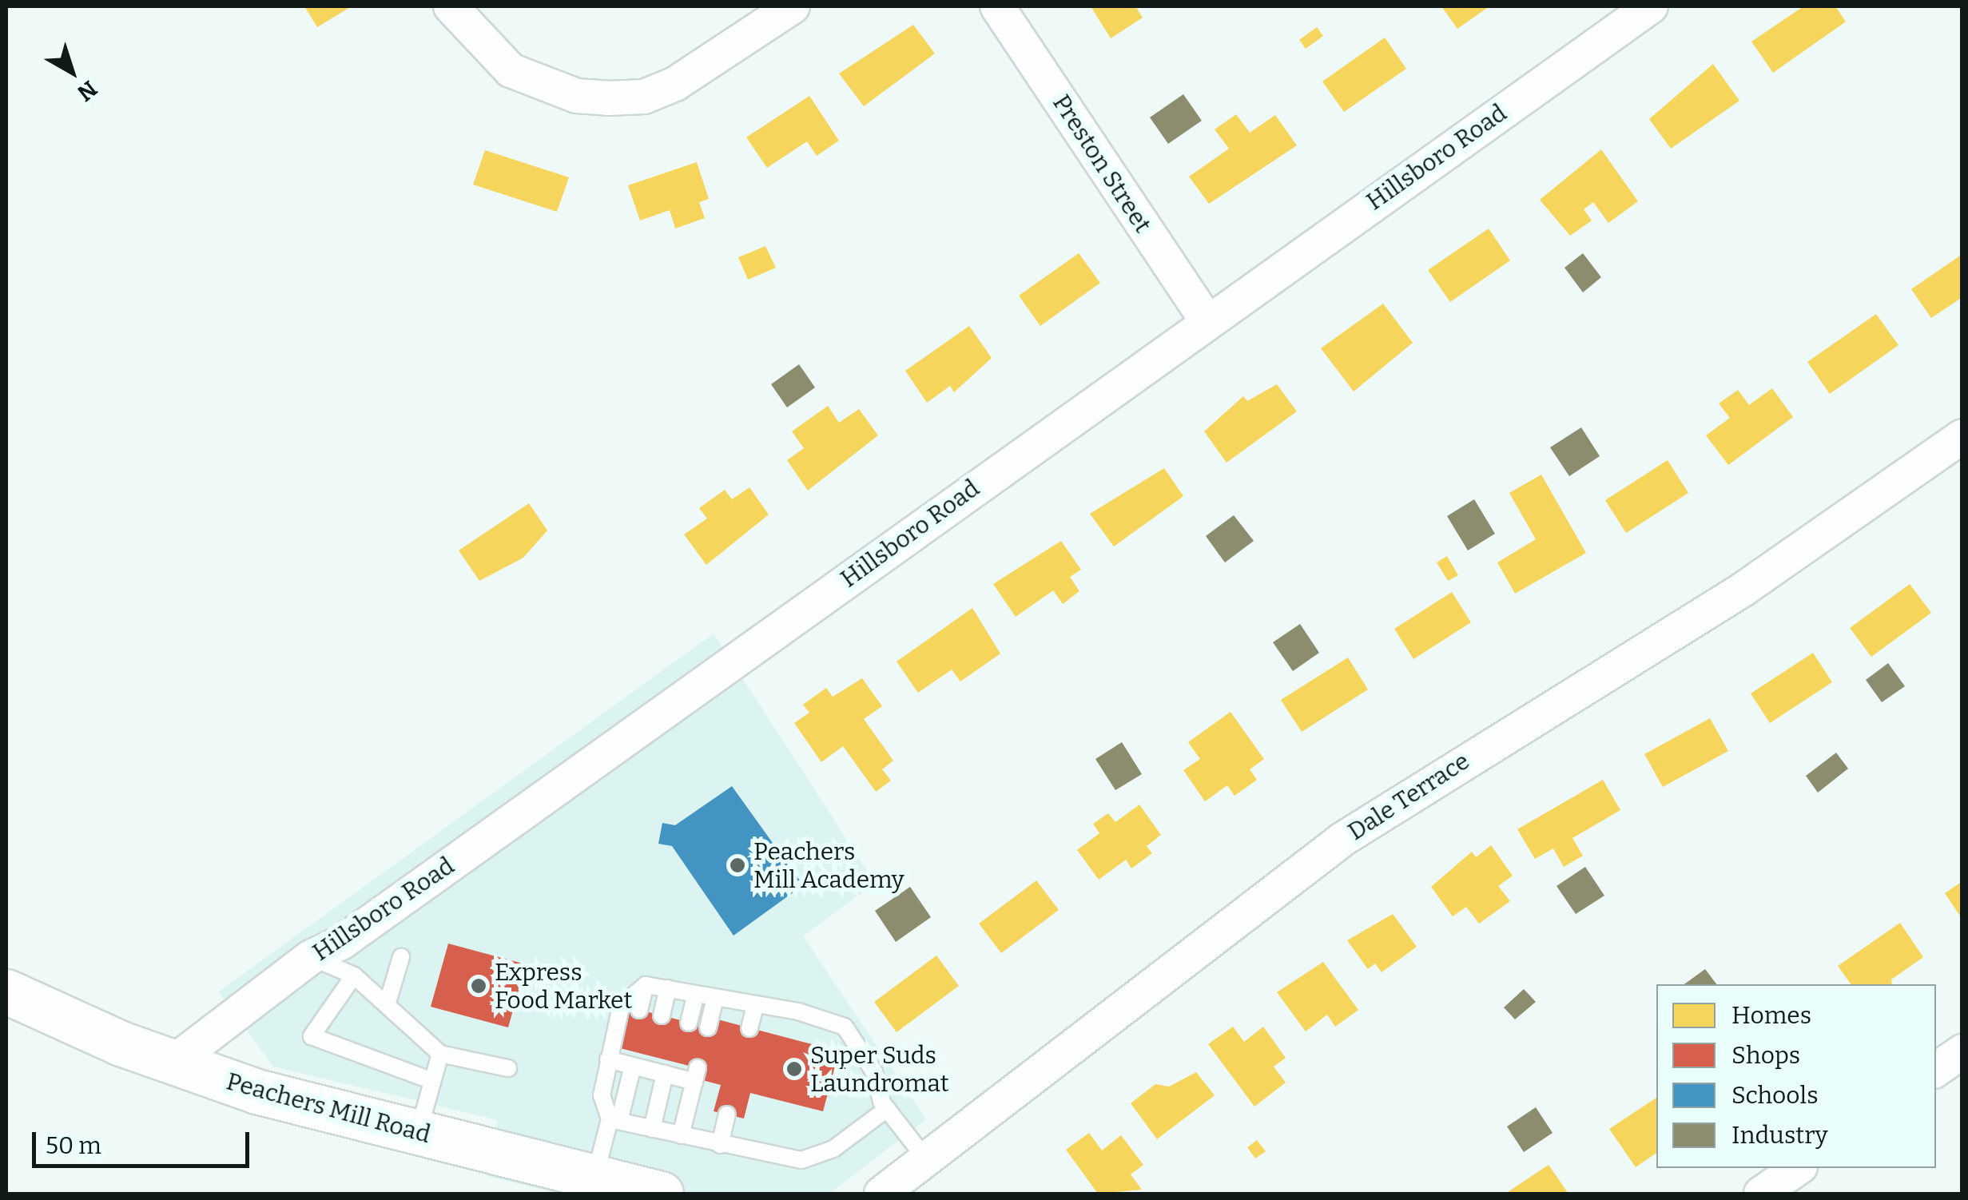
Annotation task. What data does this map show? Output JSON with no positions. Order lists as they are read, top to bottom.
{
  "streets": {
    "main road": ["Peachers Mill Road"],
    "street": ["Hillsboro Road", "Preston Street", "Dale Terrace"]
  },
  "crossings": [
    ["Hillsboro Road", "Preston Street"],
    ["Hillsboro Road", "Peachers Mill Road"]
  ],
  "places": ["Peachers Mill Academy", "Express Food Market", "Super Suds Laundromat"],
  "legend": [
    "Homes",
    "Shops",
    "Schools",
    "Industry"
  ],
  "scale_bar": "50 m",
  "north": "bottom right"
}
